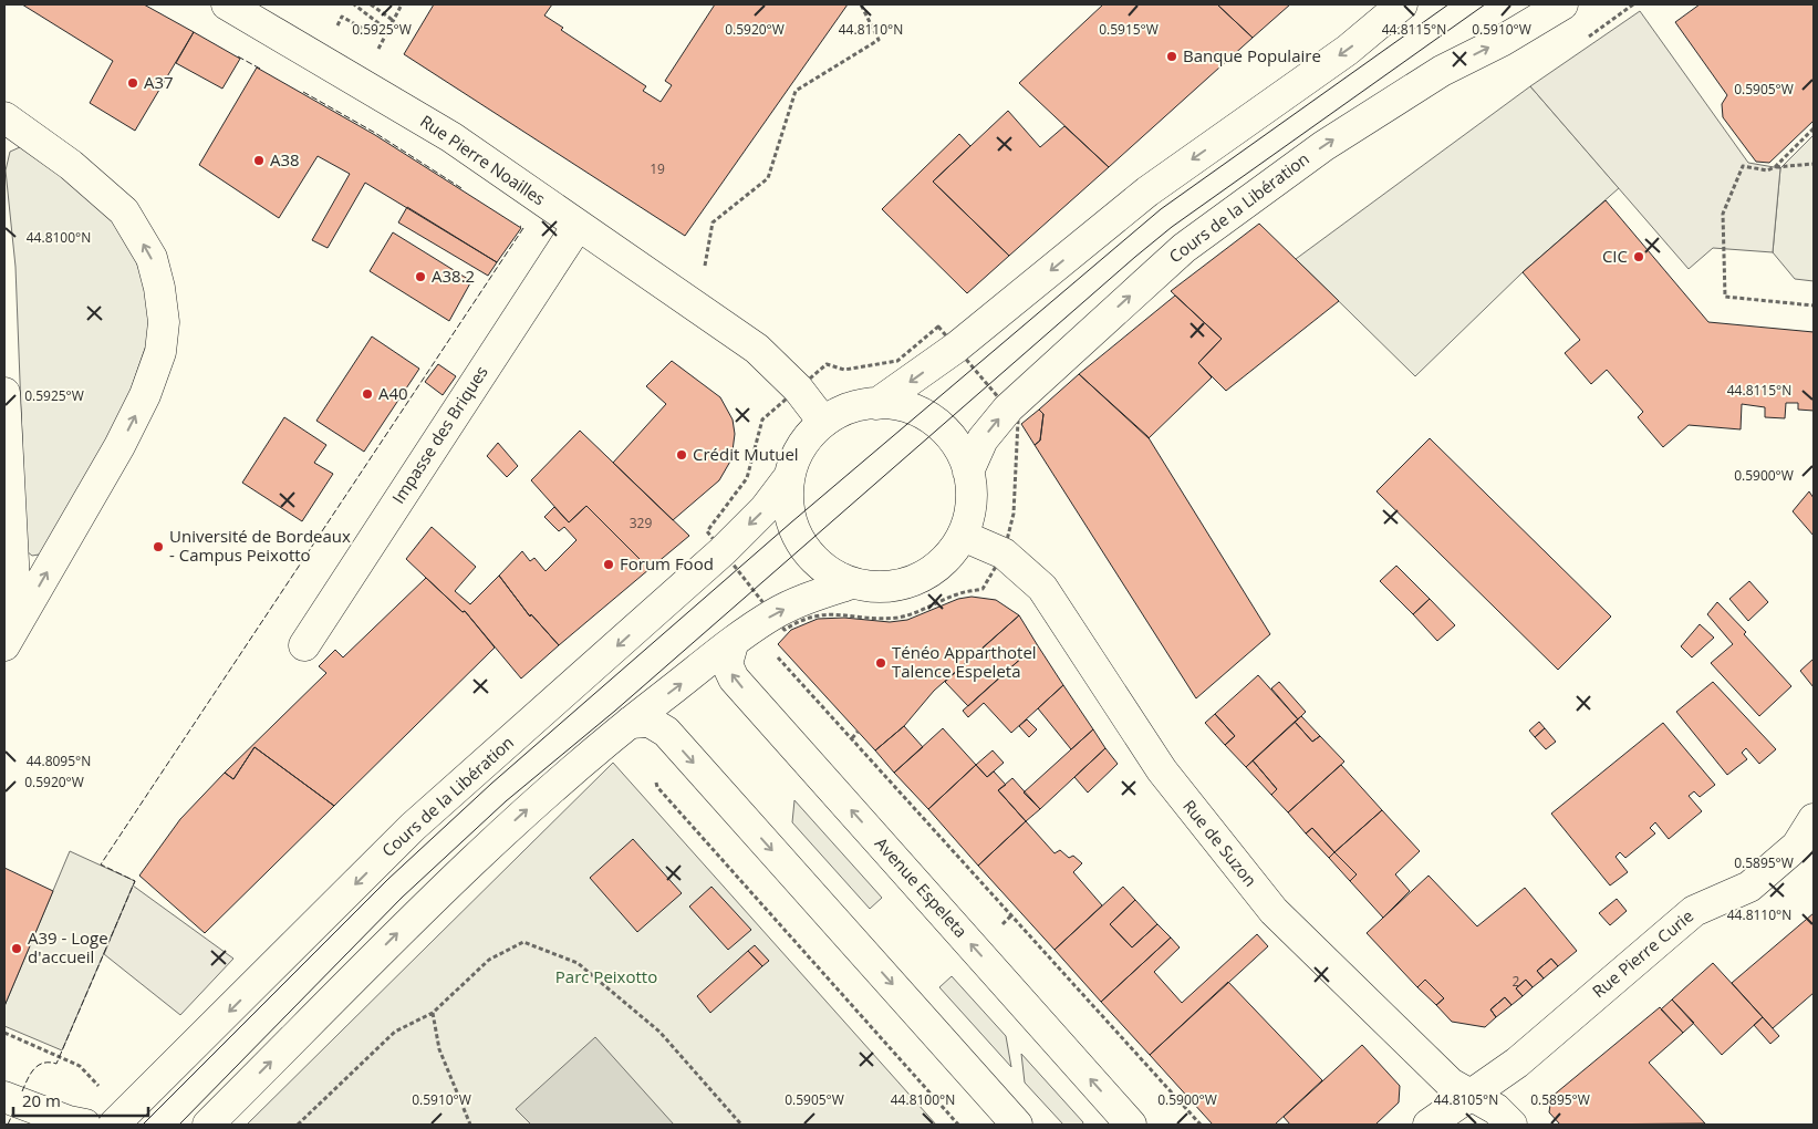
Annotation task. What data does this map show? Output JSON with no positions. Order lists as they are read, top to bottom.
{
  "streets": {
    "main road": [
      "Rue Pierre Noailles",
      "Cours de la Libération",
      "Impasse des Briques",
      "Rue de Suzon",
      "Avenue Espeleta",
      "Rue Pierre Curie"
    ]
  },
  "crossings": [
    ["Rue Pierre Noailles", "Cours de la Libération"],
    ["Rue Pierre Noailles", "Impasse des Briques"],
    ["Rue Pierre Noailles", "Rue de Suzon"],
    ["Cours de la Libération", "Rue de Suzon"],
    ["Rue de Suzon", "Rue Pierre Curie"]
  ],
  "parks": ["Parc Peixotto"],
  "places": [
    "Banque Populaire",
    "A37",
    "A38",
    "CIC",
    "A38.2",
    "A40",
    "Crédit Mutuel",
    "Université de Bordeaux - Campus Peixotto",
    "Forum Food",
    "Ténéo Apparthotel Talence Espeleta",
    "A39 - Loge d'accueil"
  ],
  "house_numbers": ["19", "329", "2"],
  "scale_bar": "20 m",
  "coordinates": [
    "44.8110°N",
    "44.8115°N",
    "0.5925°W",
    "0.5920°W",
    "0.5915°W",
    "0.5910°W",
    "0.5905°W",
    "44.8100°N",
    "0.5900°W",
    "44.8095°N",
    "0.5895°W",
    "44.8105°N"
  ]
}
